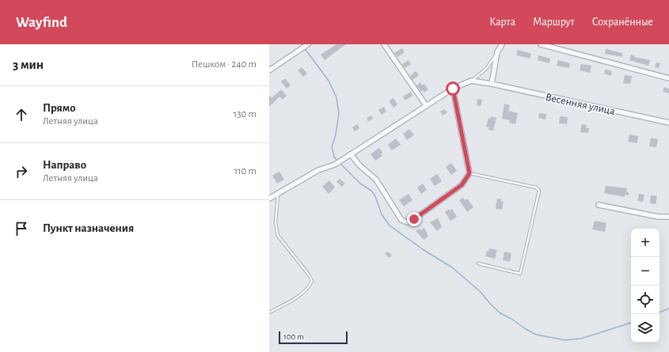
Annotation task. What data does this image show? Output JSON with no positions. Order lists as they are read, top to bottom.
{
  "streets": {
    "street": ["Весенняя улица"]
  },
  "scale_bar": "100 m",
  "page": {
    "header": "Wayfind",
    "nav": ["Карта", "Маршрут", "Сохранённые"],
    "heading": ["3 мин", "Пешком · 240 m"],
    "list": [
      ["Прямо", "Летняя улица", "130 m"],
      ["Направо", "Летняя улица", "110 m"],
      "Пункт назначения"
    ],
    "map_buttons": ["+", "−"],
    "scale": "100 m"
  }
}
